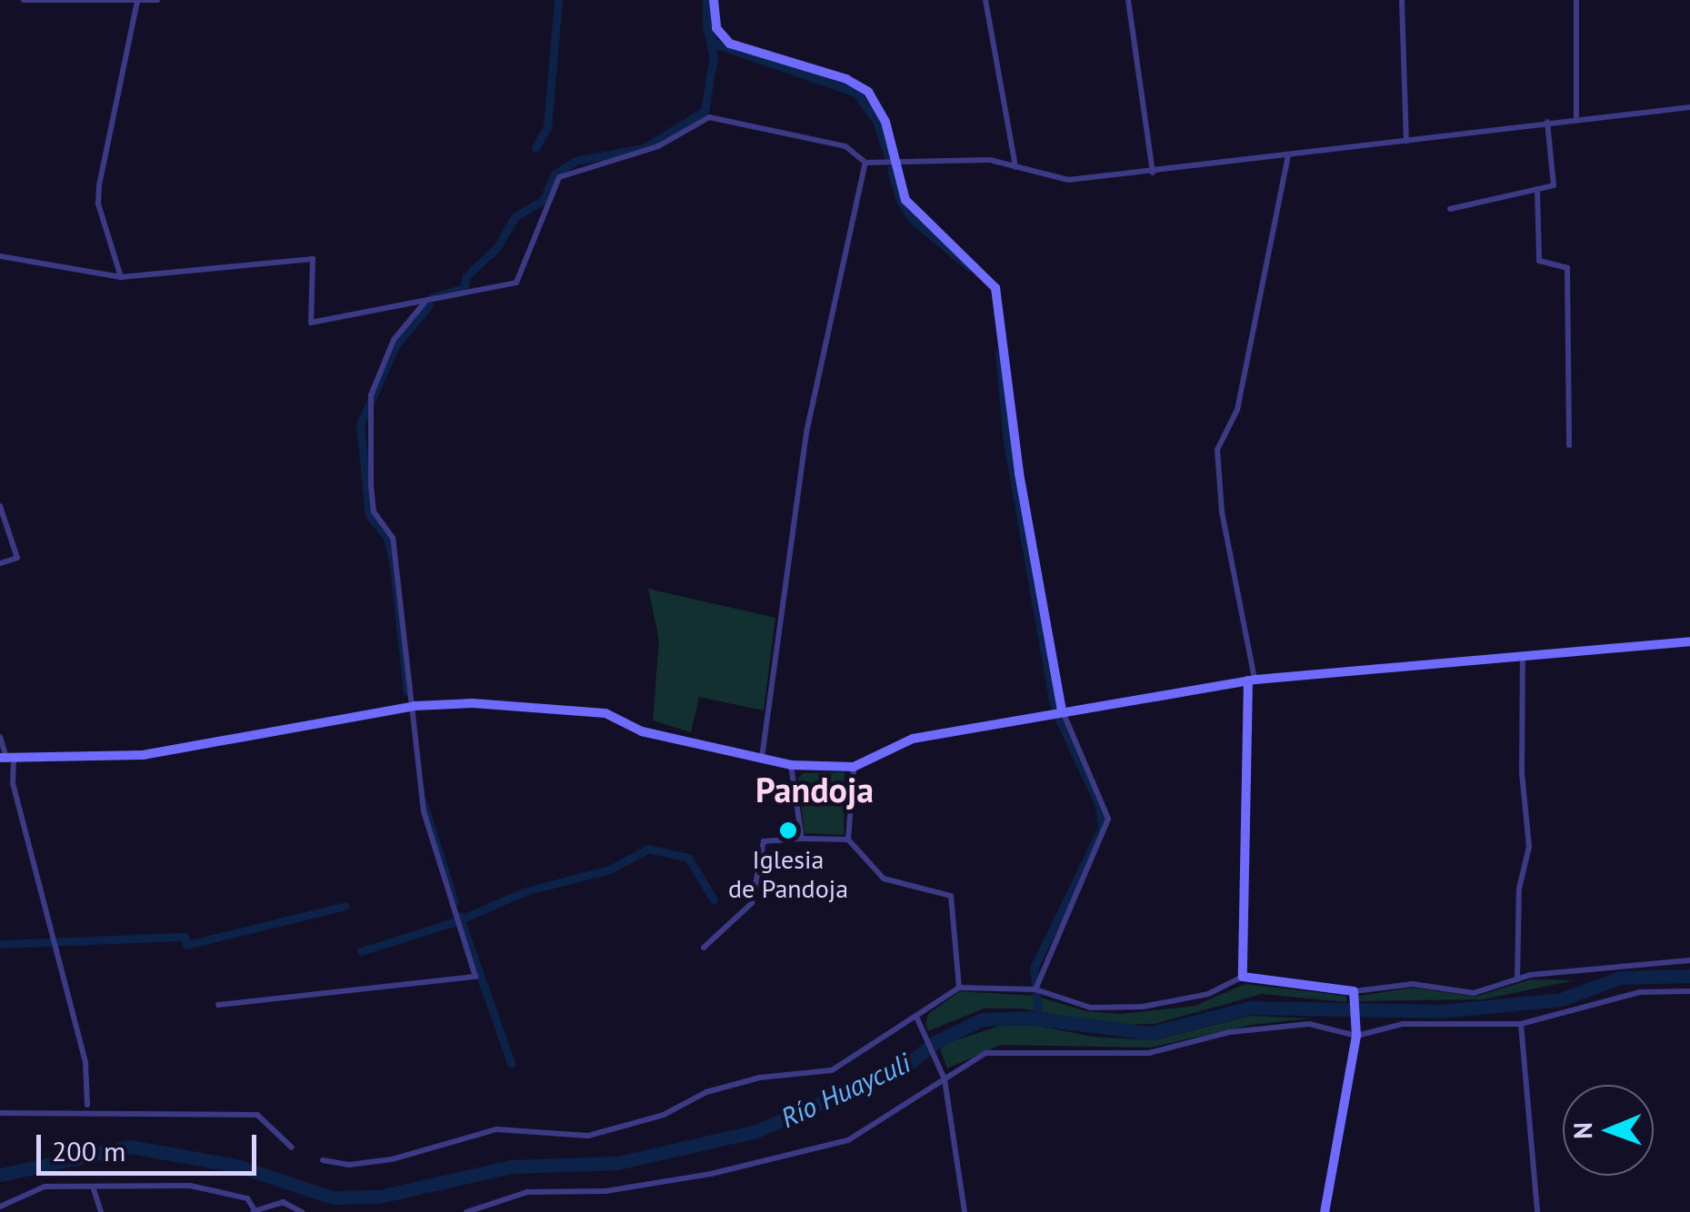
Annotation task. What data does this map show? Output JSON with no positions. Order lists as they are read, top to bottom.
{
  "districts": ["Pandoja"],
  "water": ["Río Huayculi"],
  "places": ["Iglesia de Pandoja"],
  "scale_bar": "200 m",
  "north": "left"
}
